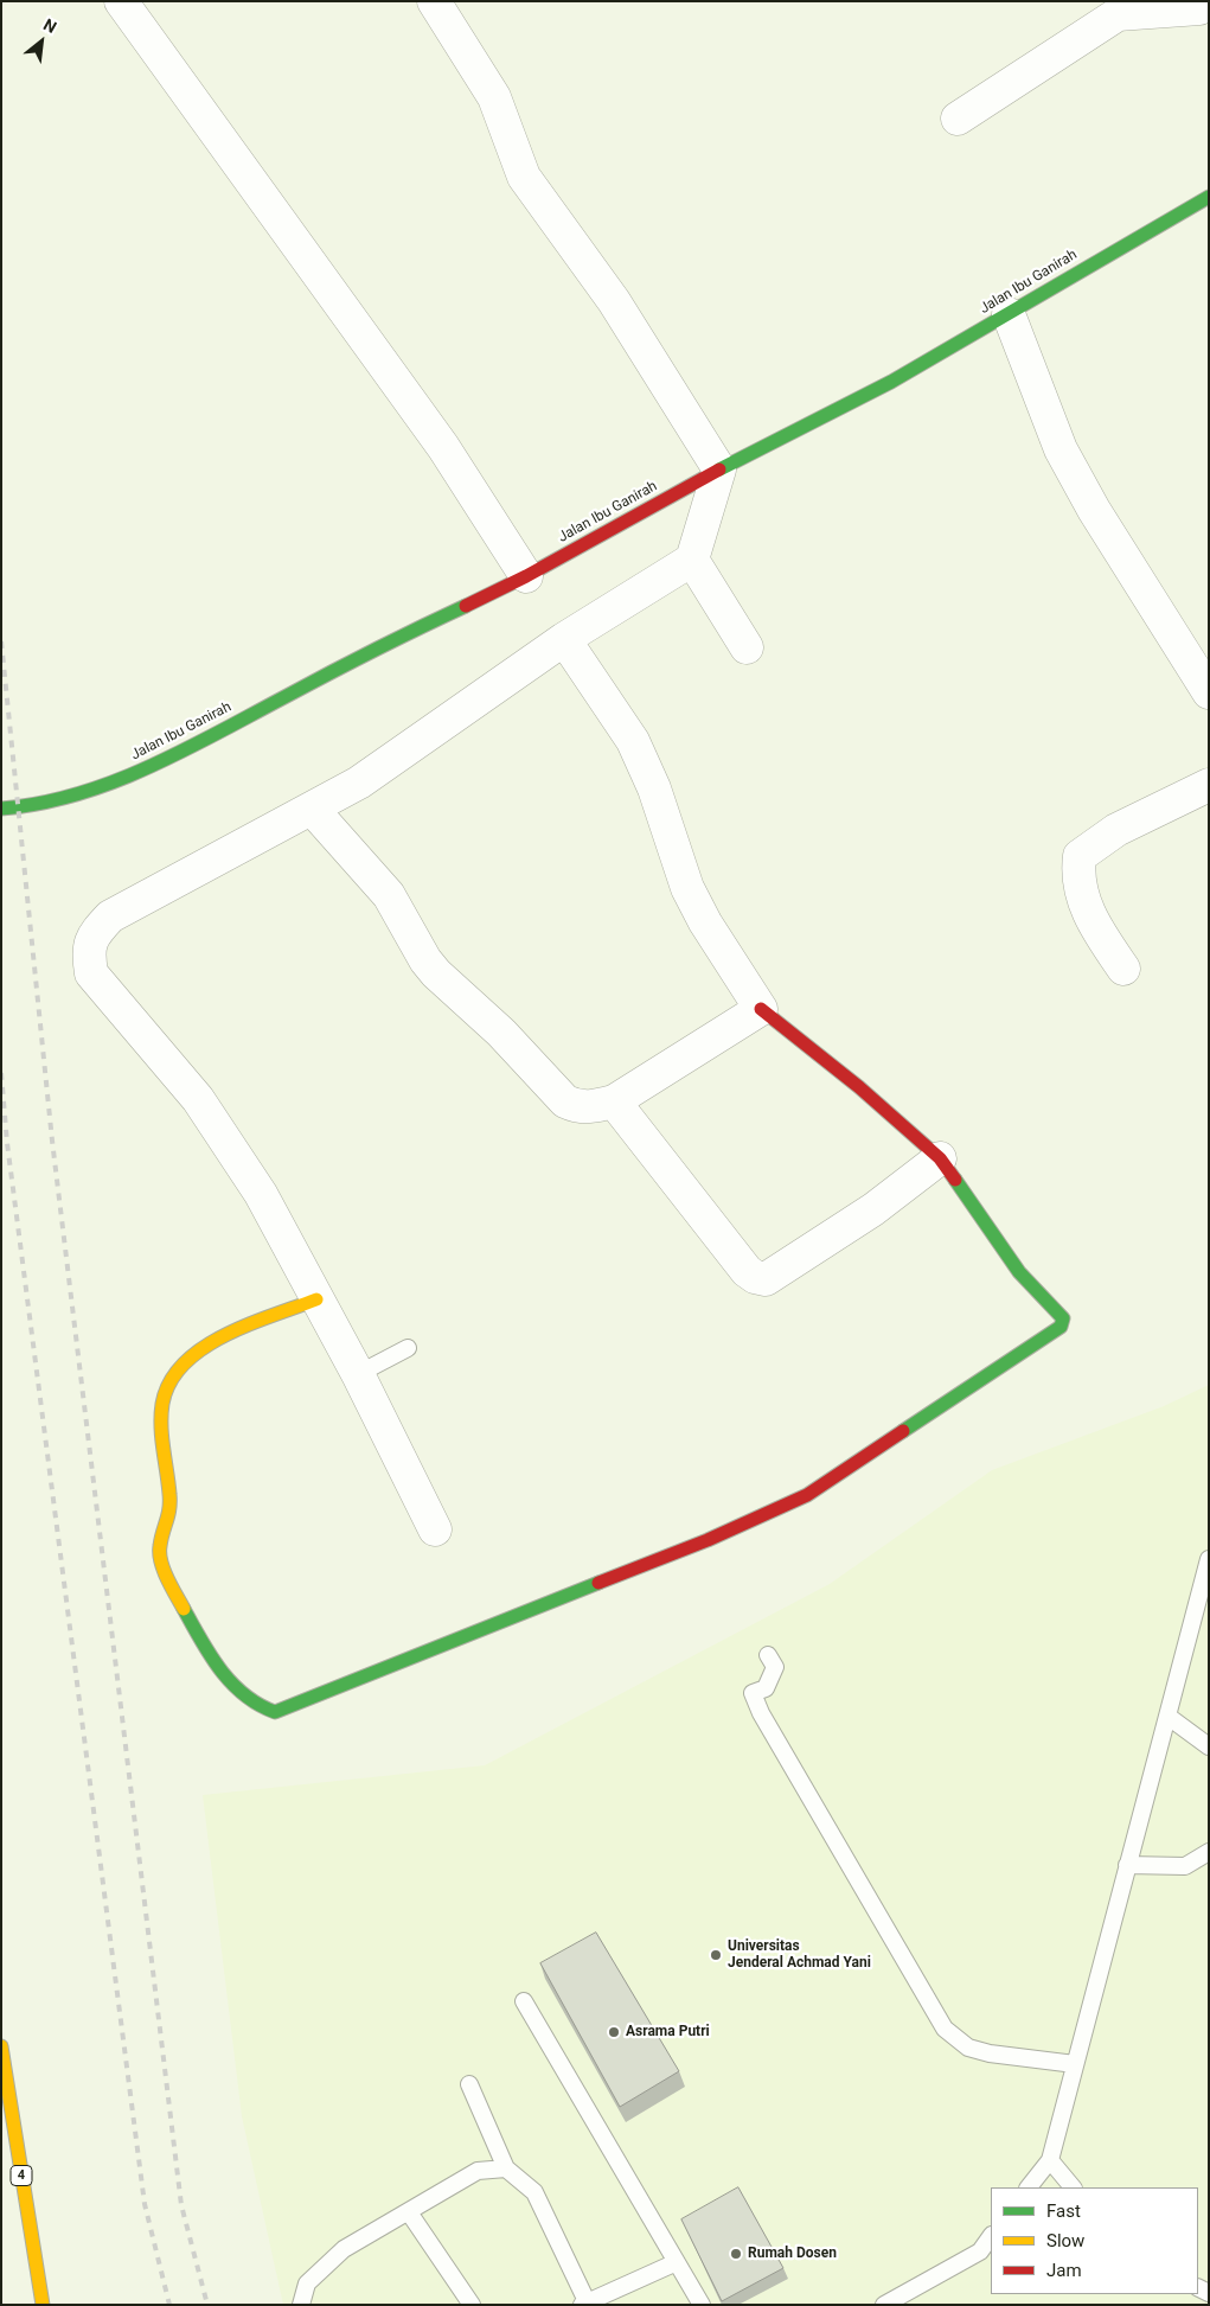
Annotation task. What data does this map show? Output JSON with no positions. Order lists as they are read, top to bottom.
{
  "streets": {
    "main road": ["Jalan Ibu Ganirah", "4"]
  },
  "places": ["Universitas Jenderal Achmad Yani", "Asrama Putri", "Rumah Dosen"],
  "legend": ["Fast", "Slow", "Jam"],
  "north": "top right"
}
